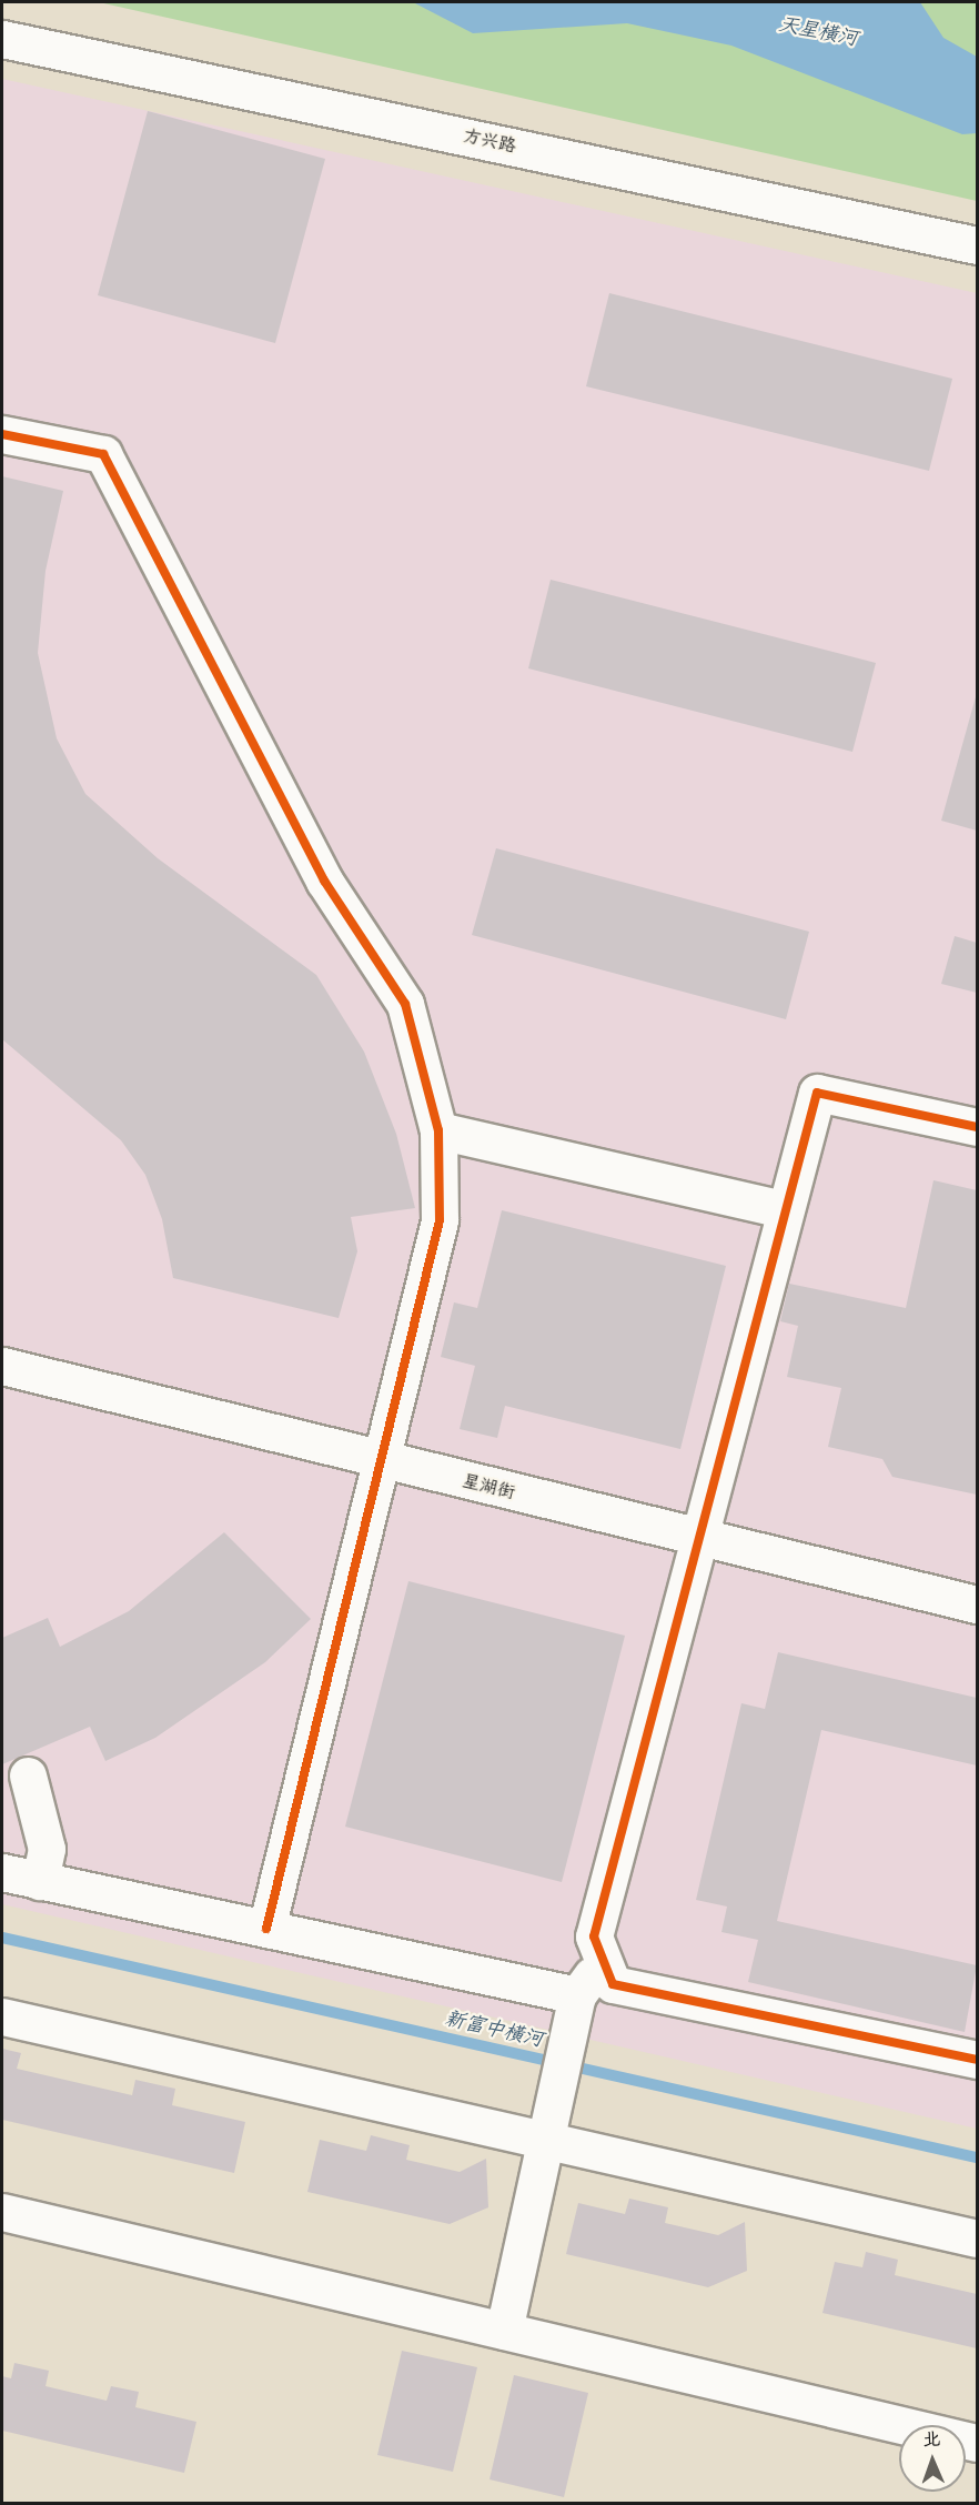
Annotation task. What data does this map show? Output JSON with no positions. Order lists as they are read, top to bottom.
{
  "streets": {
    "street": ["方兴路", "星湖街"]
  },
  "water": ["天星横河", "新富中横河"],
  "north": "top"
}
